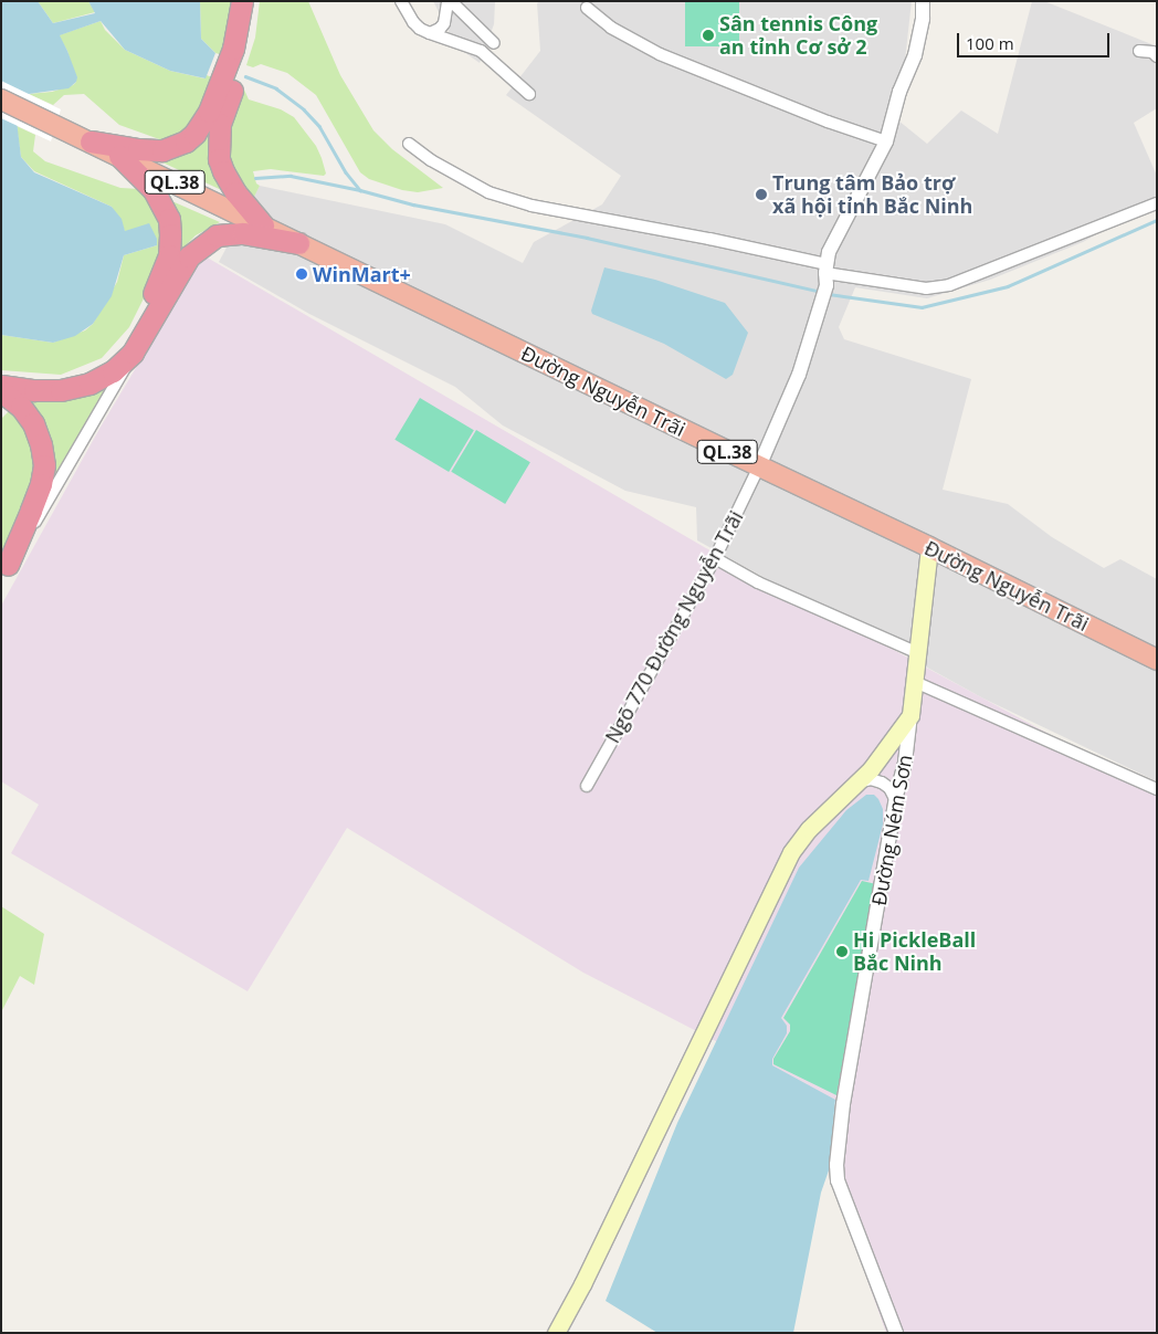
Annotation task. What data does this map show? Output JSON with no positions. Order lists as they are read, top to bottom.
{
  "streets": {
    "highway": ["QL.38", "Đường Nguyễn Trãi"],
    "main road": ["Đường Ném Sơn"],
    "street": ["Ngõ 770 Đường Nguyễn Trãi"]
  },
  "crossings": [
    ["Đường Nguyễn Trãi", "Ngõ 770 Đường Nguyễn Trãi"],
    ["Đường Nguyễn Trãi", "Đường Ném Sơn"]
  ],
  "places": [
    "Sân tennis Công an tỉnh Cơ sở 2",
    "Trung tâm Bảo trợ xã hội tỉnh Bắc Ninh",
    "WinMart+",
    "Hi PickleBall Bắc Ninh"
  ],
  "scale_bar": "100 m"
}
